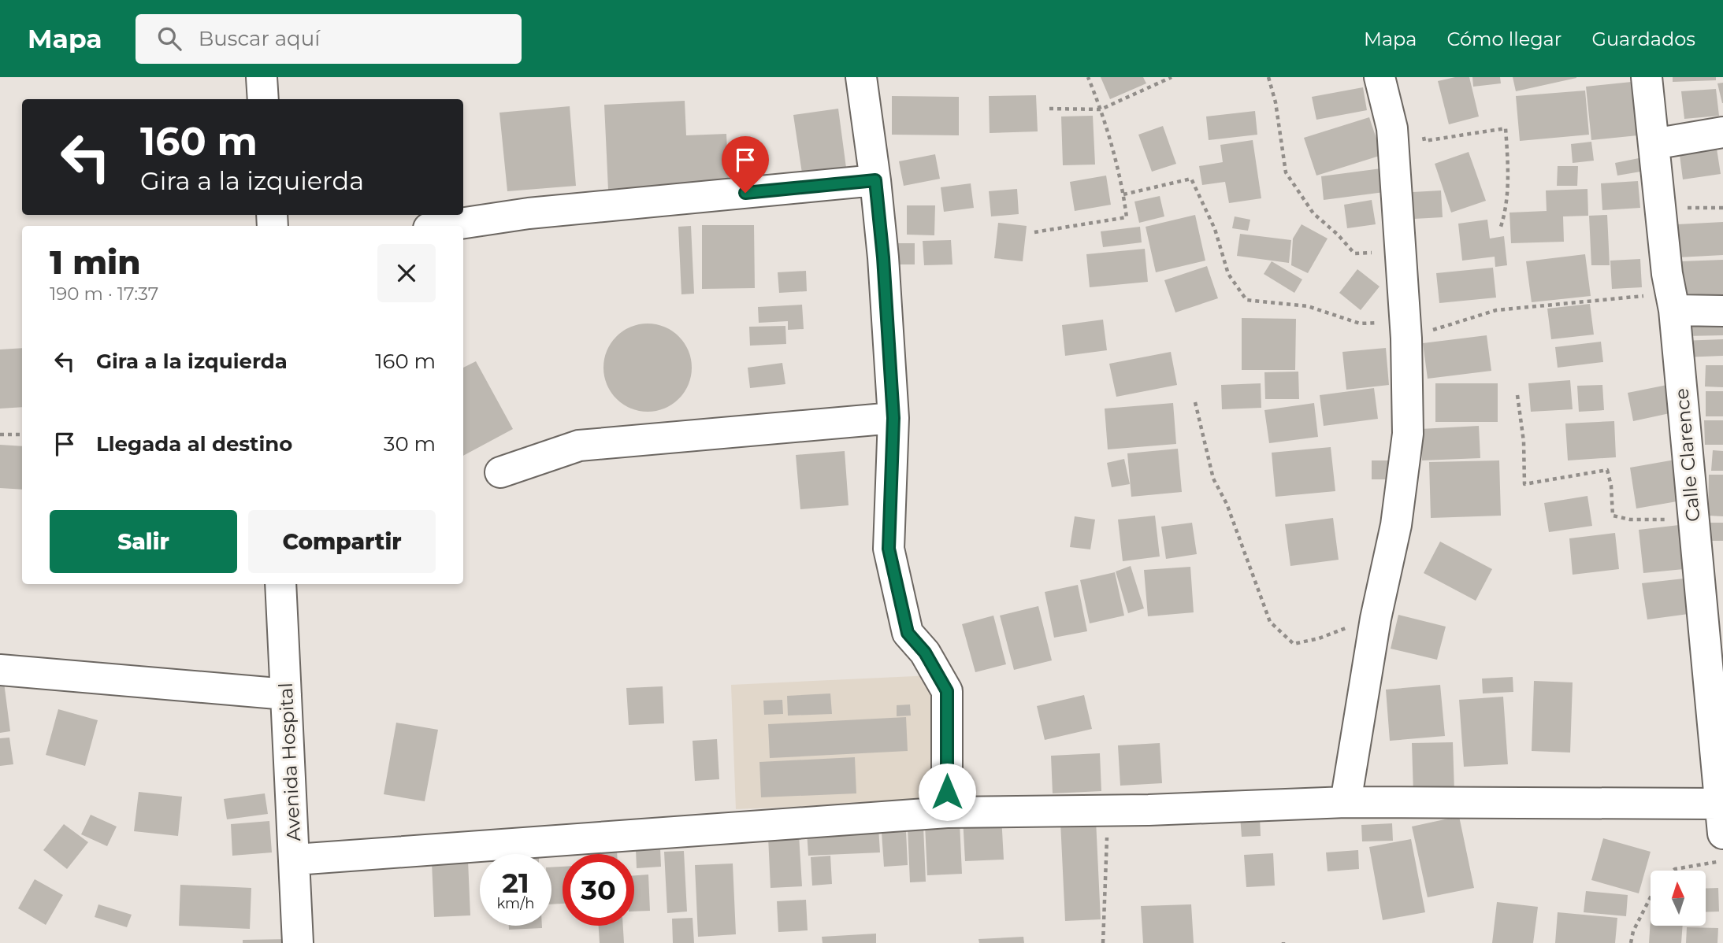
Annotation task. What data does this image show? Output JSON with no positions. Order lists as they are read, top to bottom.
{
  "streets": {
    "street": ["Calle Clarence", "Avenida Hospital"]
  },
  "north": "top",
  "page": {
    "header": "Mapa",
    "search": "Buscar aquí",
    "nav": ["Mapa", "Cómo llegar", "Guardados"],
    "turn": ["160 m", "Gira a la izquierda"],
    "heading": ["1 min", "190 m · 17:37"],
    "list": [
      {
        "name": "Gira a la izquierda",
        "value": "160 m"
      },
      {
        "name": "Llegada al destino",
        "value": "30 m"
      }
    ],
    "buttons": ["Salir", "Compartir"],
    "speed": "21 km/h",
    "limit": "30"
  }
}
